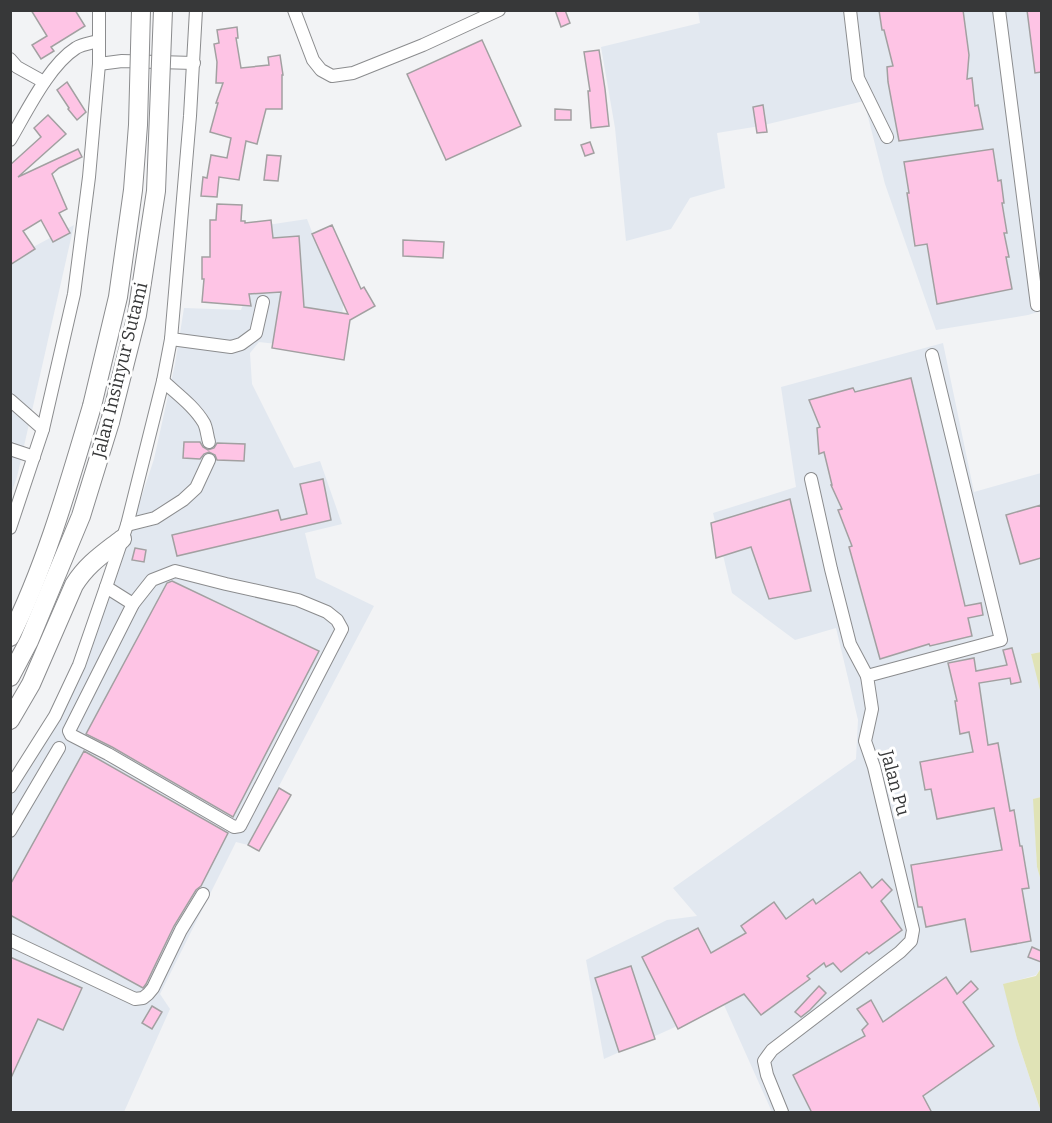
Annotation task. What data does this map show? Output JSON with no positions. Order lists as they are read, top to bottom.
{
  "streets": {
    "highway": ["Jalan Insinyur Sutami"],
    "street": ["Jalan Pu"]
  }
}
